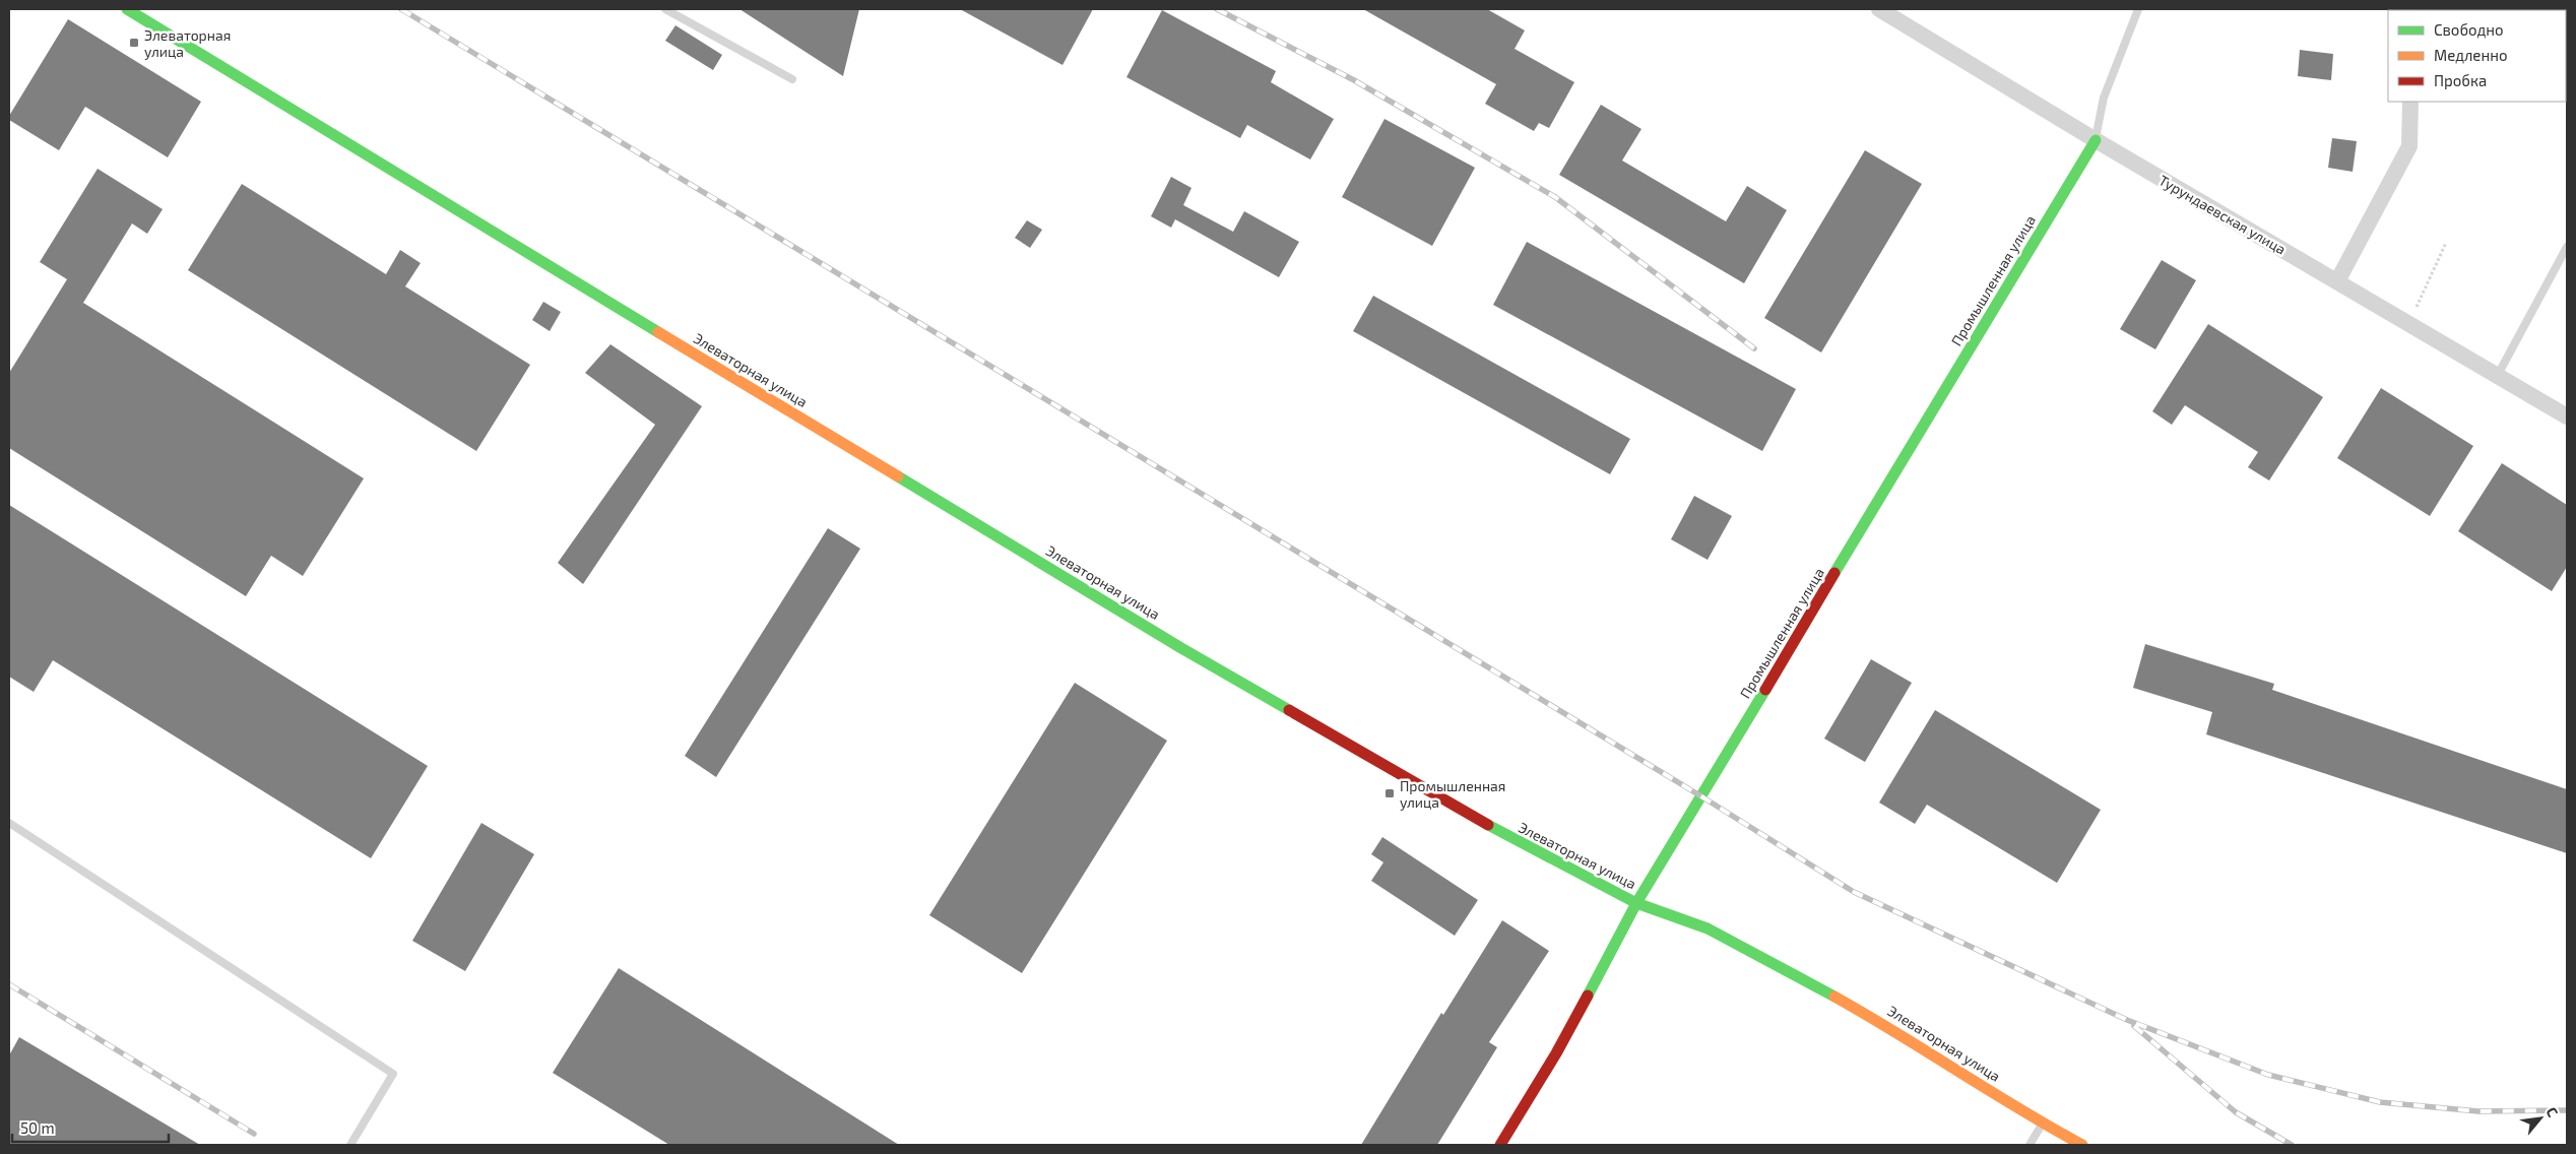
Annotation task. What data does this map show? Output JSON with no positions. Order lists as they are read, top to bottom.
{
  "streets": {
    "street": ["Турундаевская улица", "Промышленная улица", "Элеваторная улица"]
  },
  "crossings": [
    ["Турундаевская улица", "Промышленная улица"],
    ["Промышленная улица", "Элеваторная улица"]
  ],
  "places": {
    "transit": ["Элеваторная улица", "Промышленная улица"]
  },
  "legend": ["Свободно", "Медленно", "Пробка"],
  "scale_bar": "50 m",
  "north": "top right"
}
